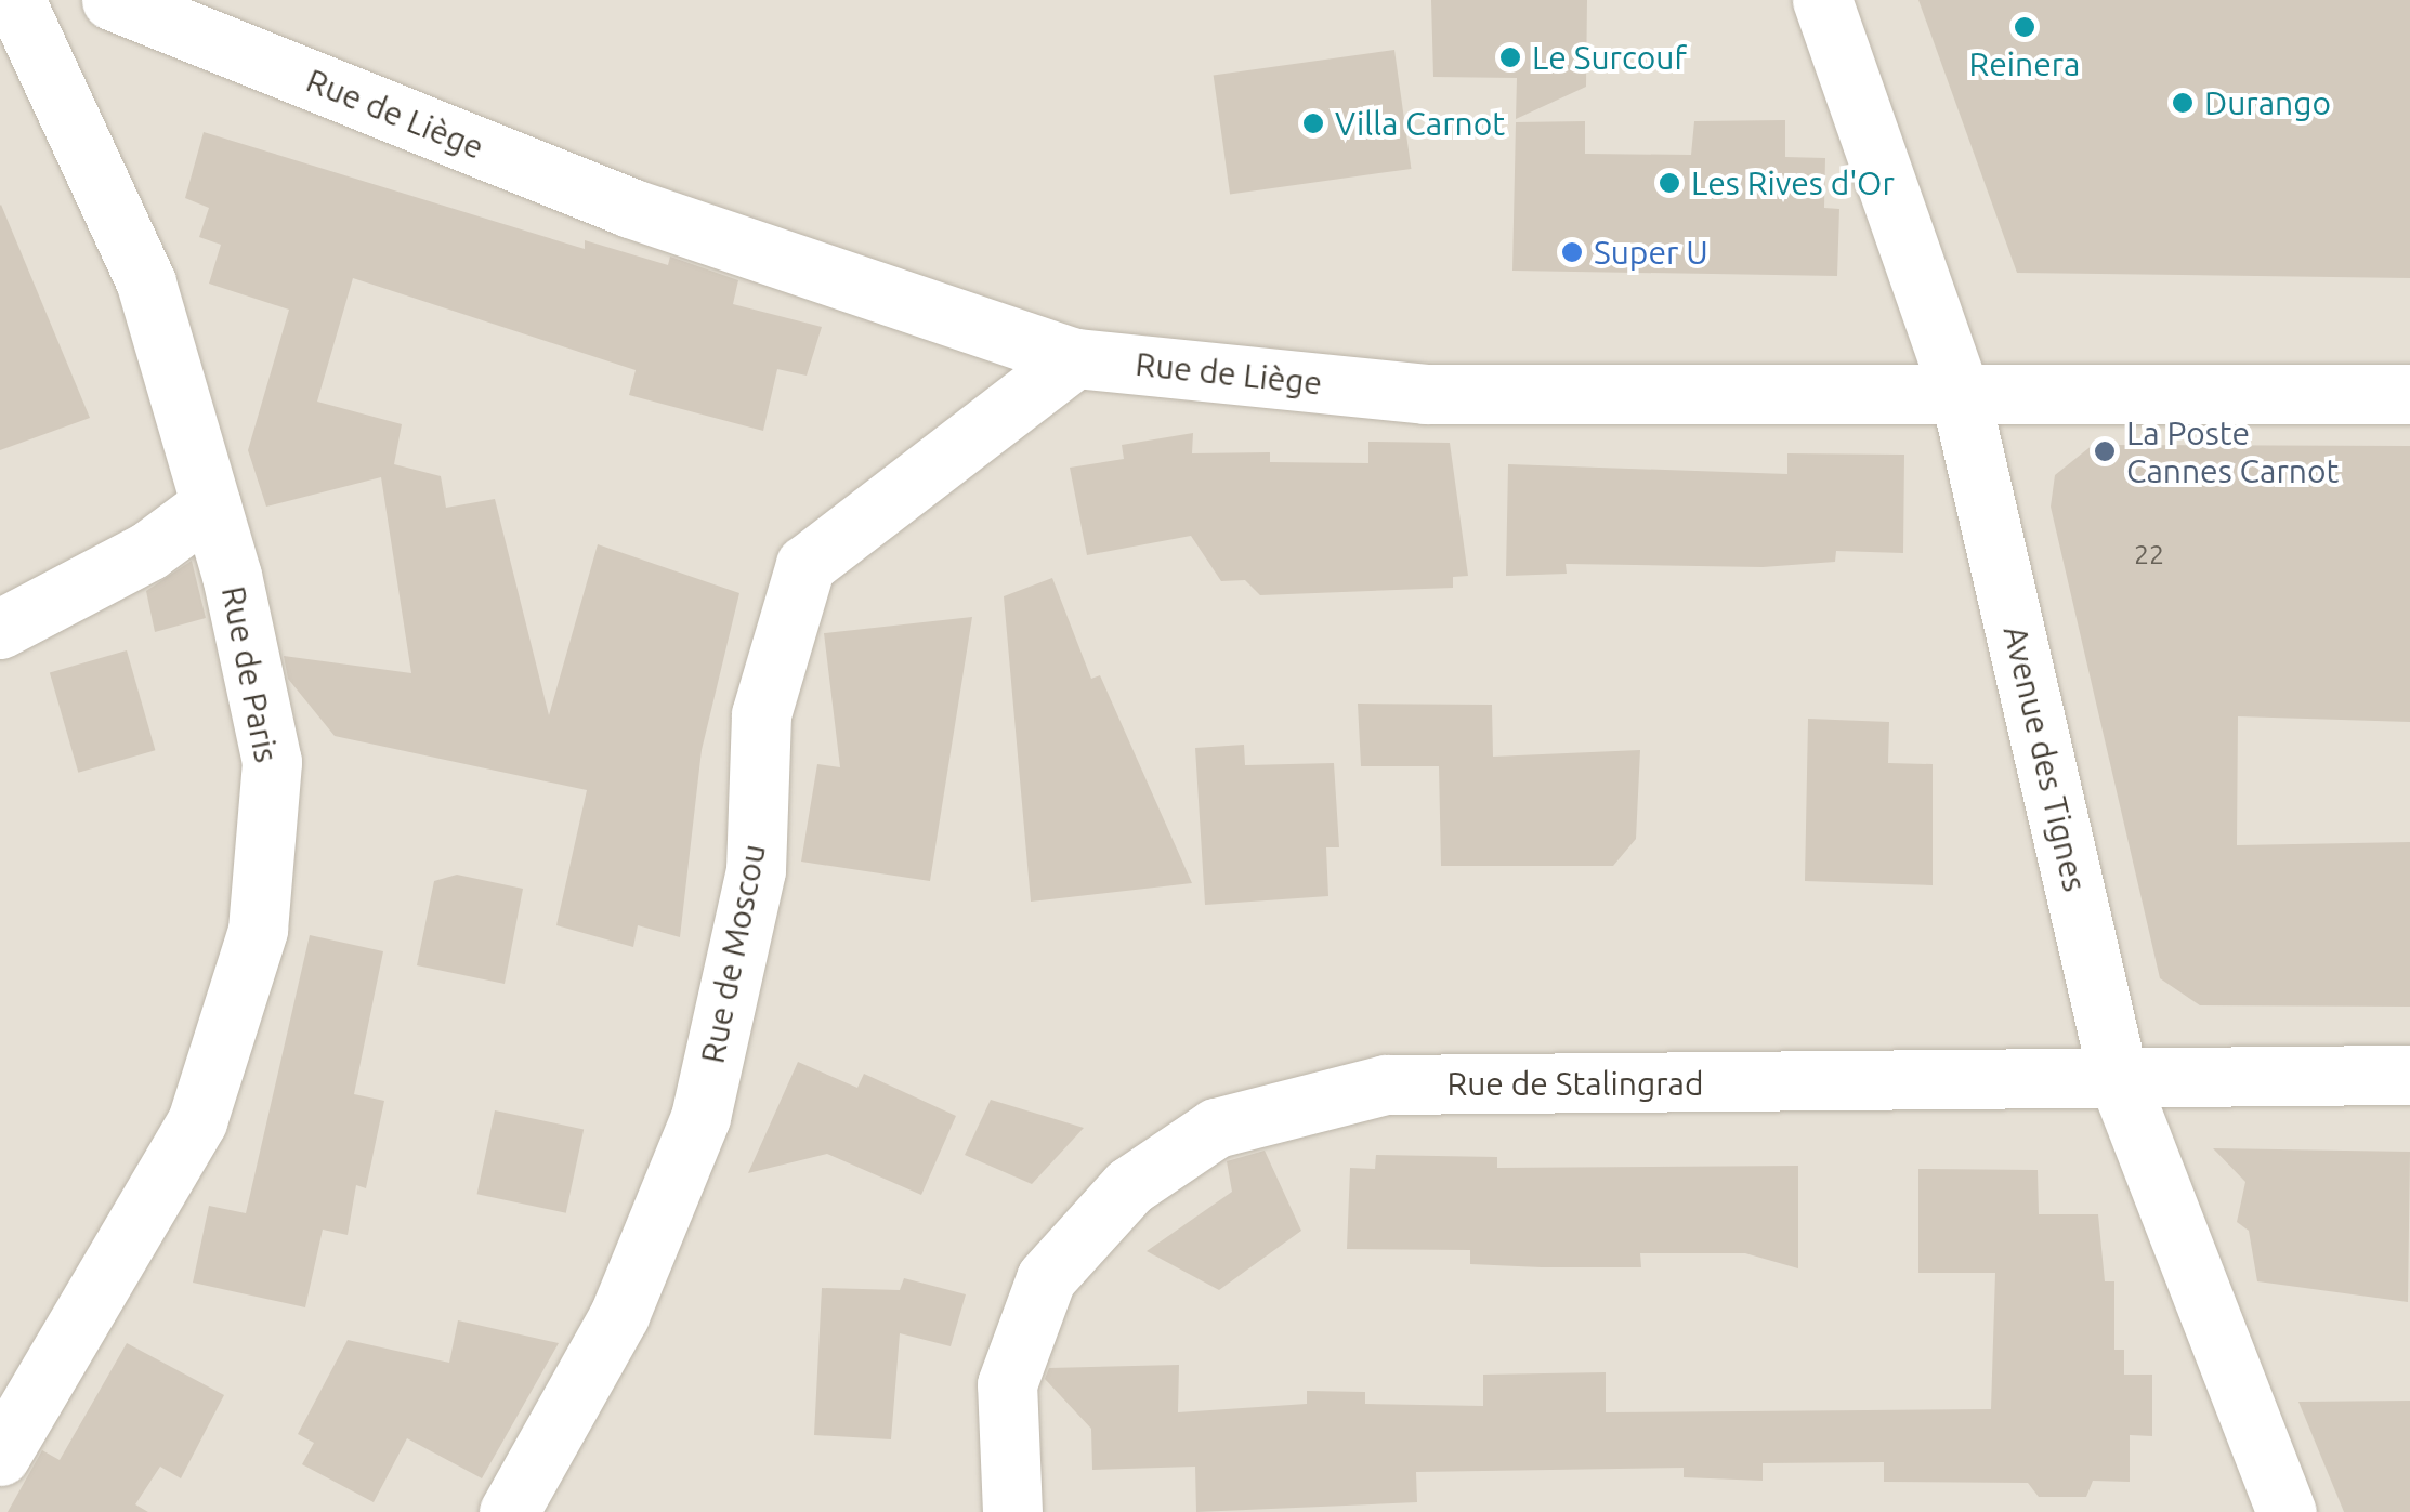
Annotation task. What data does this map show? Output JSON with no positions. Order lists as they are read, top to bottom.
{
  "streets": {
    "street": [
      "Rue de Liège",
      "Rue de Paris",
      "Avenue des Tignes",
      "Rue de Moscou",
      "Rue de Stalingrad"
    ]
  },
  "crossings": [
    ["Rue de Liège", "Avenue des Tignes"],
    ["Rue de Liège", "Rue de Moscou"],
    ["Avenue des Tignes", "Rue de Stalingrad"]
  ],
  "places": [
    "Reinera",
    "Le Surcouf",
    "Durango",
    "Villa Carnot",
    "Les Rives d'Or",
    "Super U",
    "La Poste Cannes Carnot"
  ],
  "house_numbers": ["22"]
}
